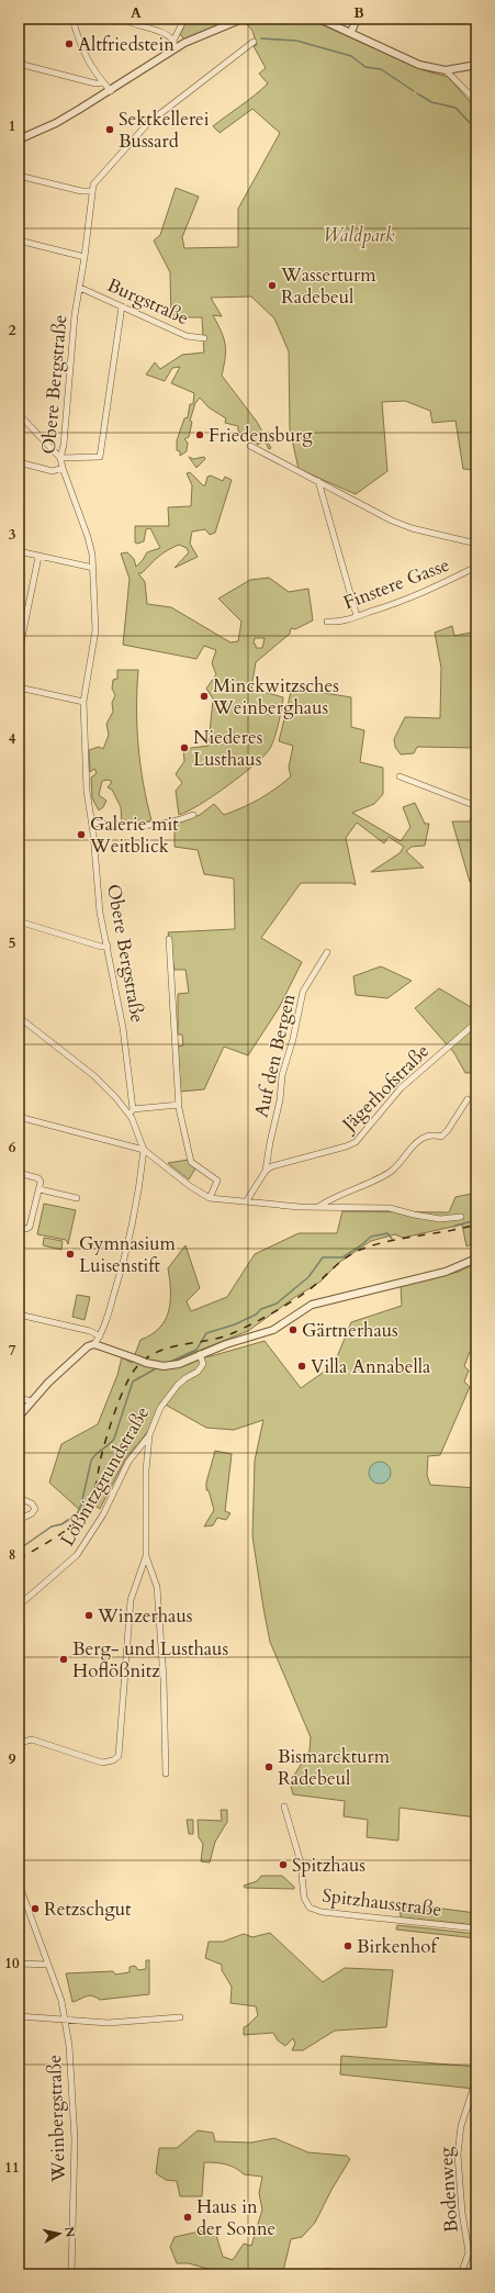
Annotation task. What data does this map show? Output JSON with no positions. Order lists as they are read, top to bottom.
{
  "streets": {
    "street": [
      "Burgstraße",
      "Obere Bergstraße",
      "Finstere Gasse",
      "Auf den Bergen",
      "Jägerhofstraße",
      "Lößnitzgrundstraße",
      "Spitzhausstraße",
      "Weinbergstraße",
      "Bodenweg"
    ]
  },
  "crossings": [
    ["Burgstraße", "Obere Bergstraße"],
    ["Auf den Bergen", "Jägerhofstraße"]
  ],
  "parks": ["Waldpark"],
  "places": [
    "Altfriedstein",
    "Sektkellerei Bussard",
    "Wasserturm Radebeul",
    "Friedensburg",
    "Minckwitzsches Weinberghaus",
    "Niederes Lusthaus",
    "Galerie mit Weitblick",
    "Gymnasium Luisenstift",
    "Gärtnerhaus",
    "Villa Annabella",
    "Winzerhaus",
    "Berg- und Lusthaus Hoflößnitz",
    "Bismarckturm Radebeul",
    "Spitzhaus",
    "Retzschgut",
    "Birkenhof",
    "Haus in der Sonne"
  ],
  "north": "right",
  "grid": {
    "columns": ["A", "B"],
    "rows": [
      "1",
      "2",
      "3",
      "4",
      "5",
      "6",
      "7",
      "8",
      "9",
      "10",
      "11"
    ]
  }
}
